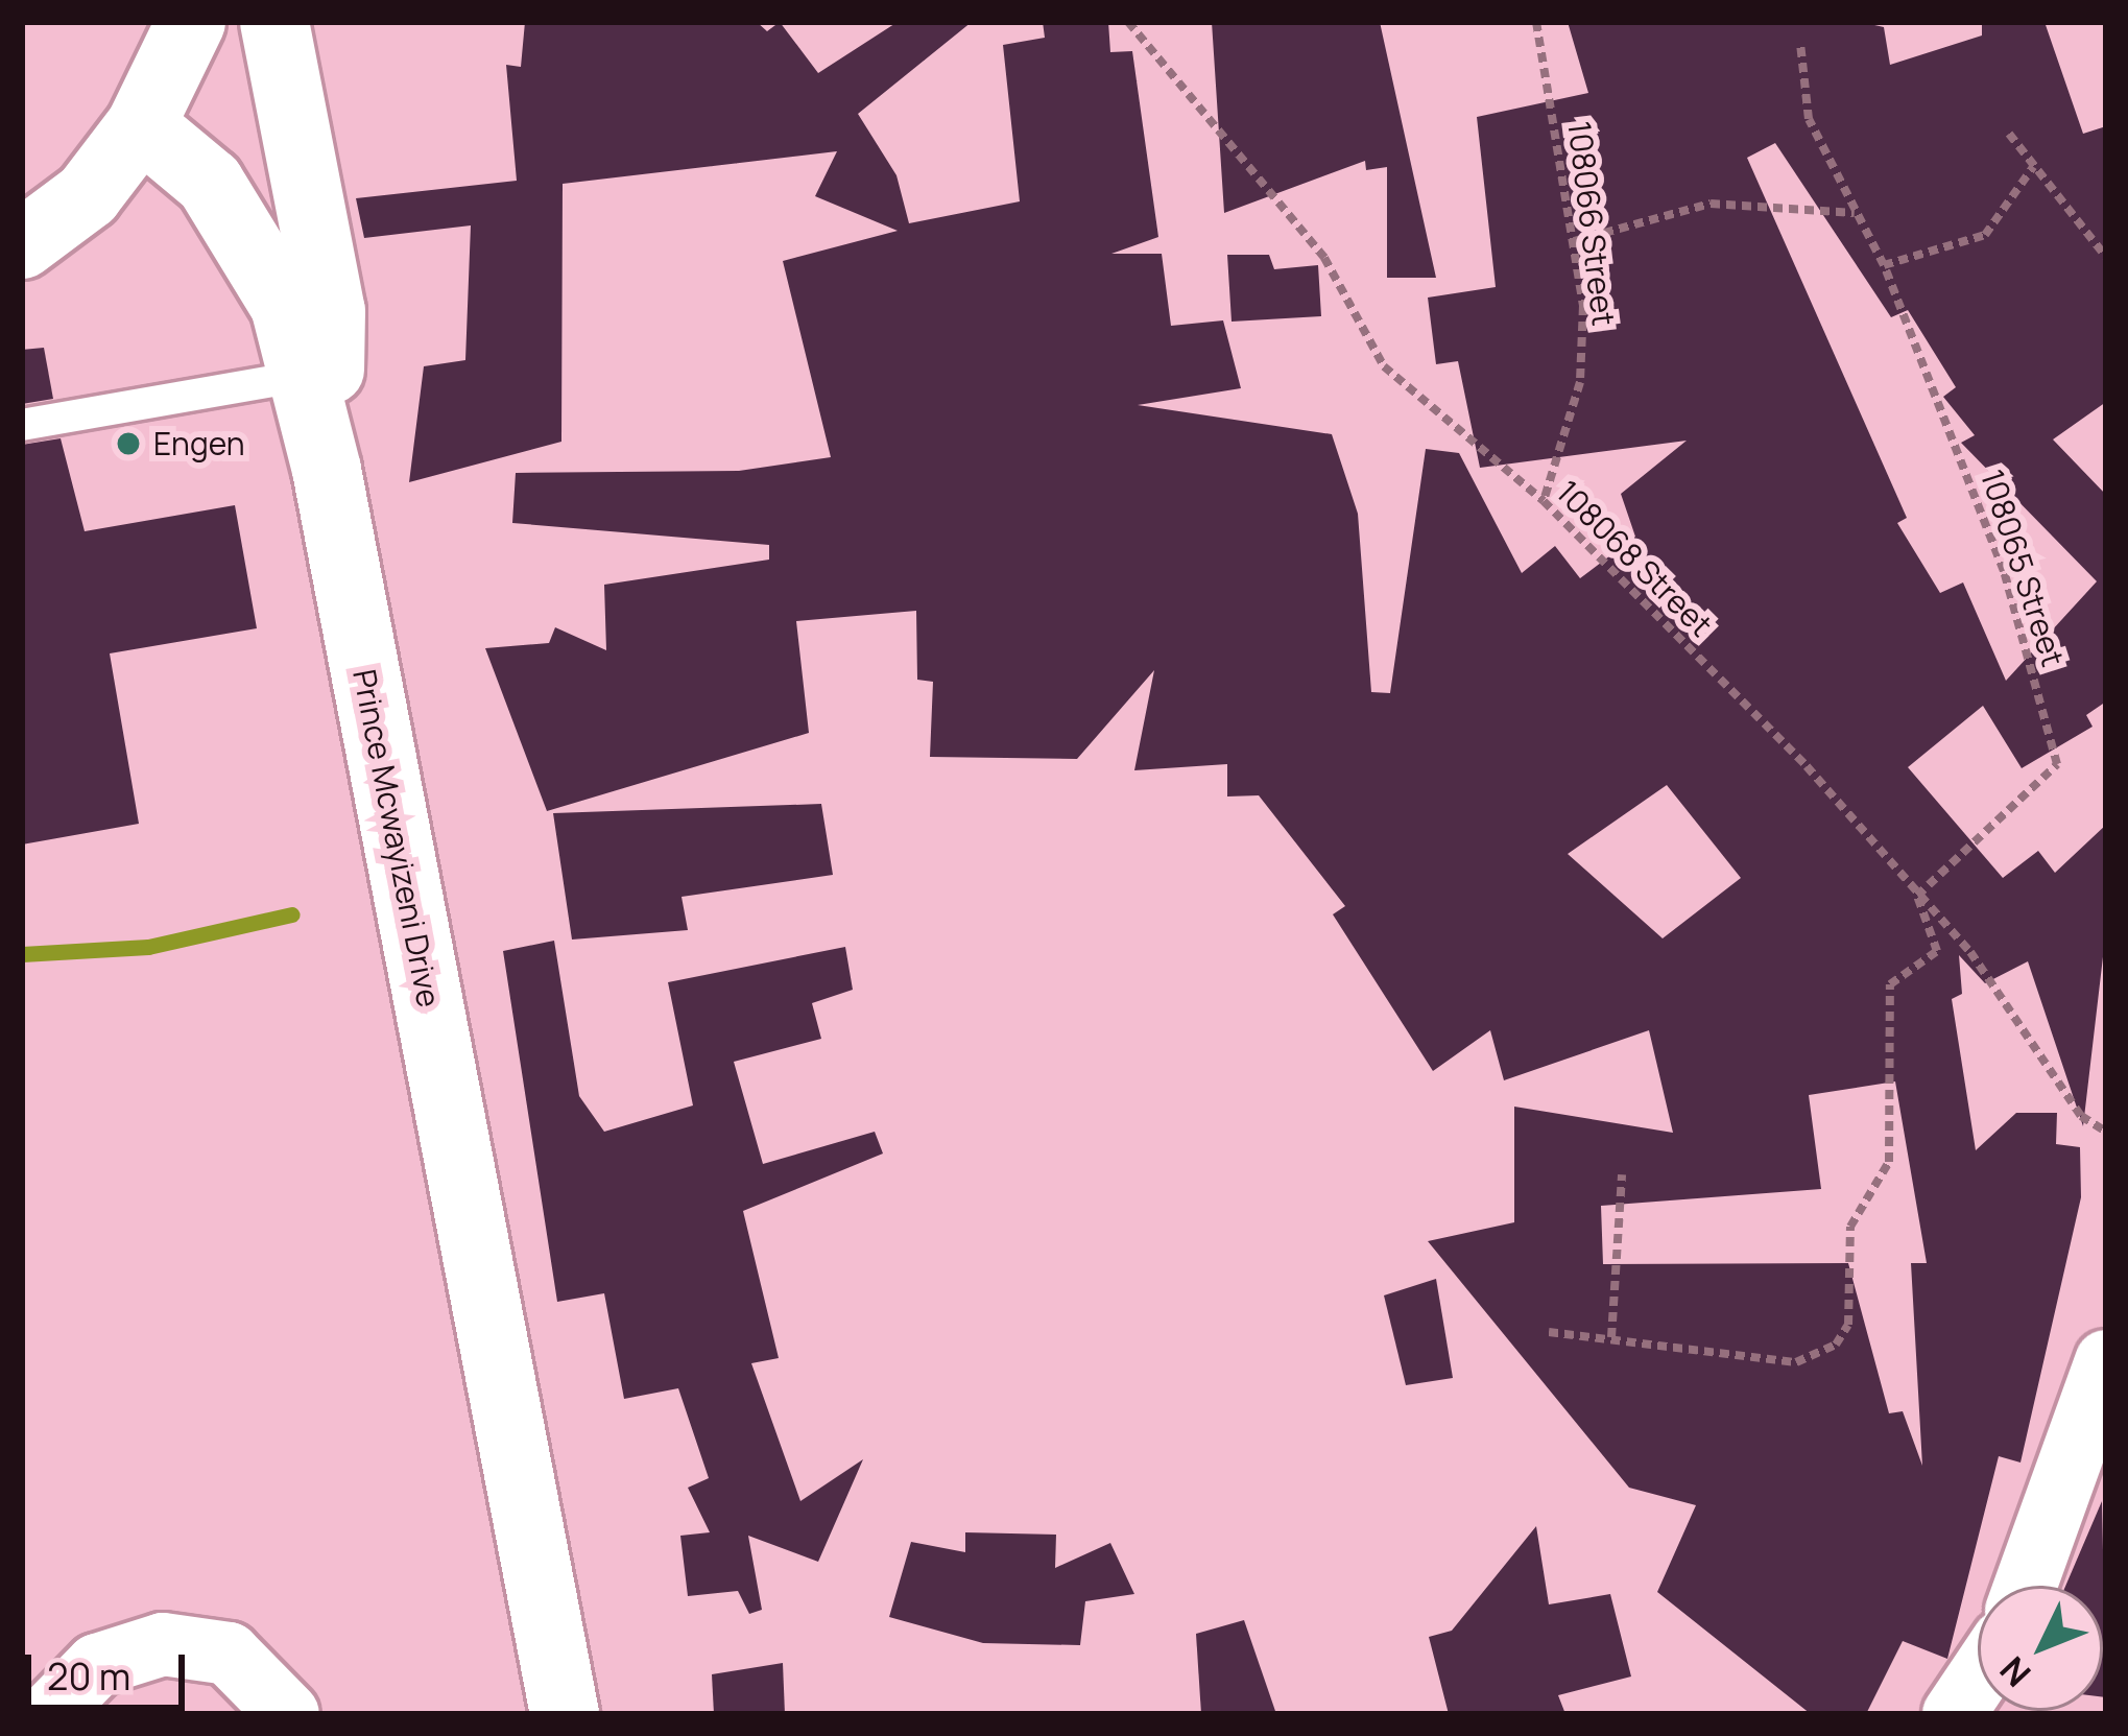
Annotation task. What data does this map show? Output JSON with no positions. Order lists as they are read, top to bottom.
{
  "streets": {
    "street": ["Prince Mcwayizeni Drive"],
    "path": ["108066 Street", "108068 Street", "108065 Street"]
  },
  "crossings": [
    ["108066 Street", "108068 Street"],
    ["108068 Street", "108065 Street"]
  ],
  "places": ["Engen"],
  "scale_bar": "20 m",
  "north": "bottom left"
}
